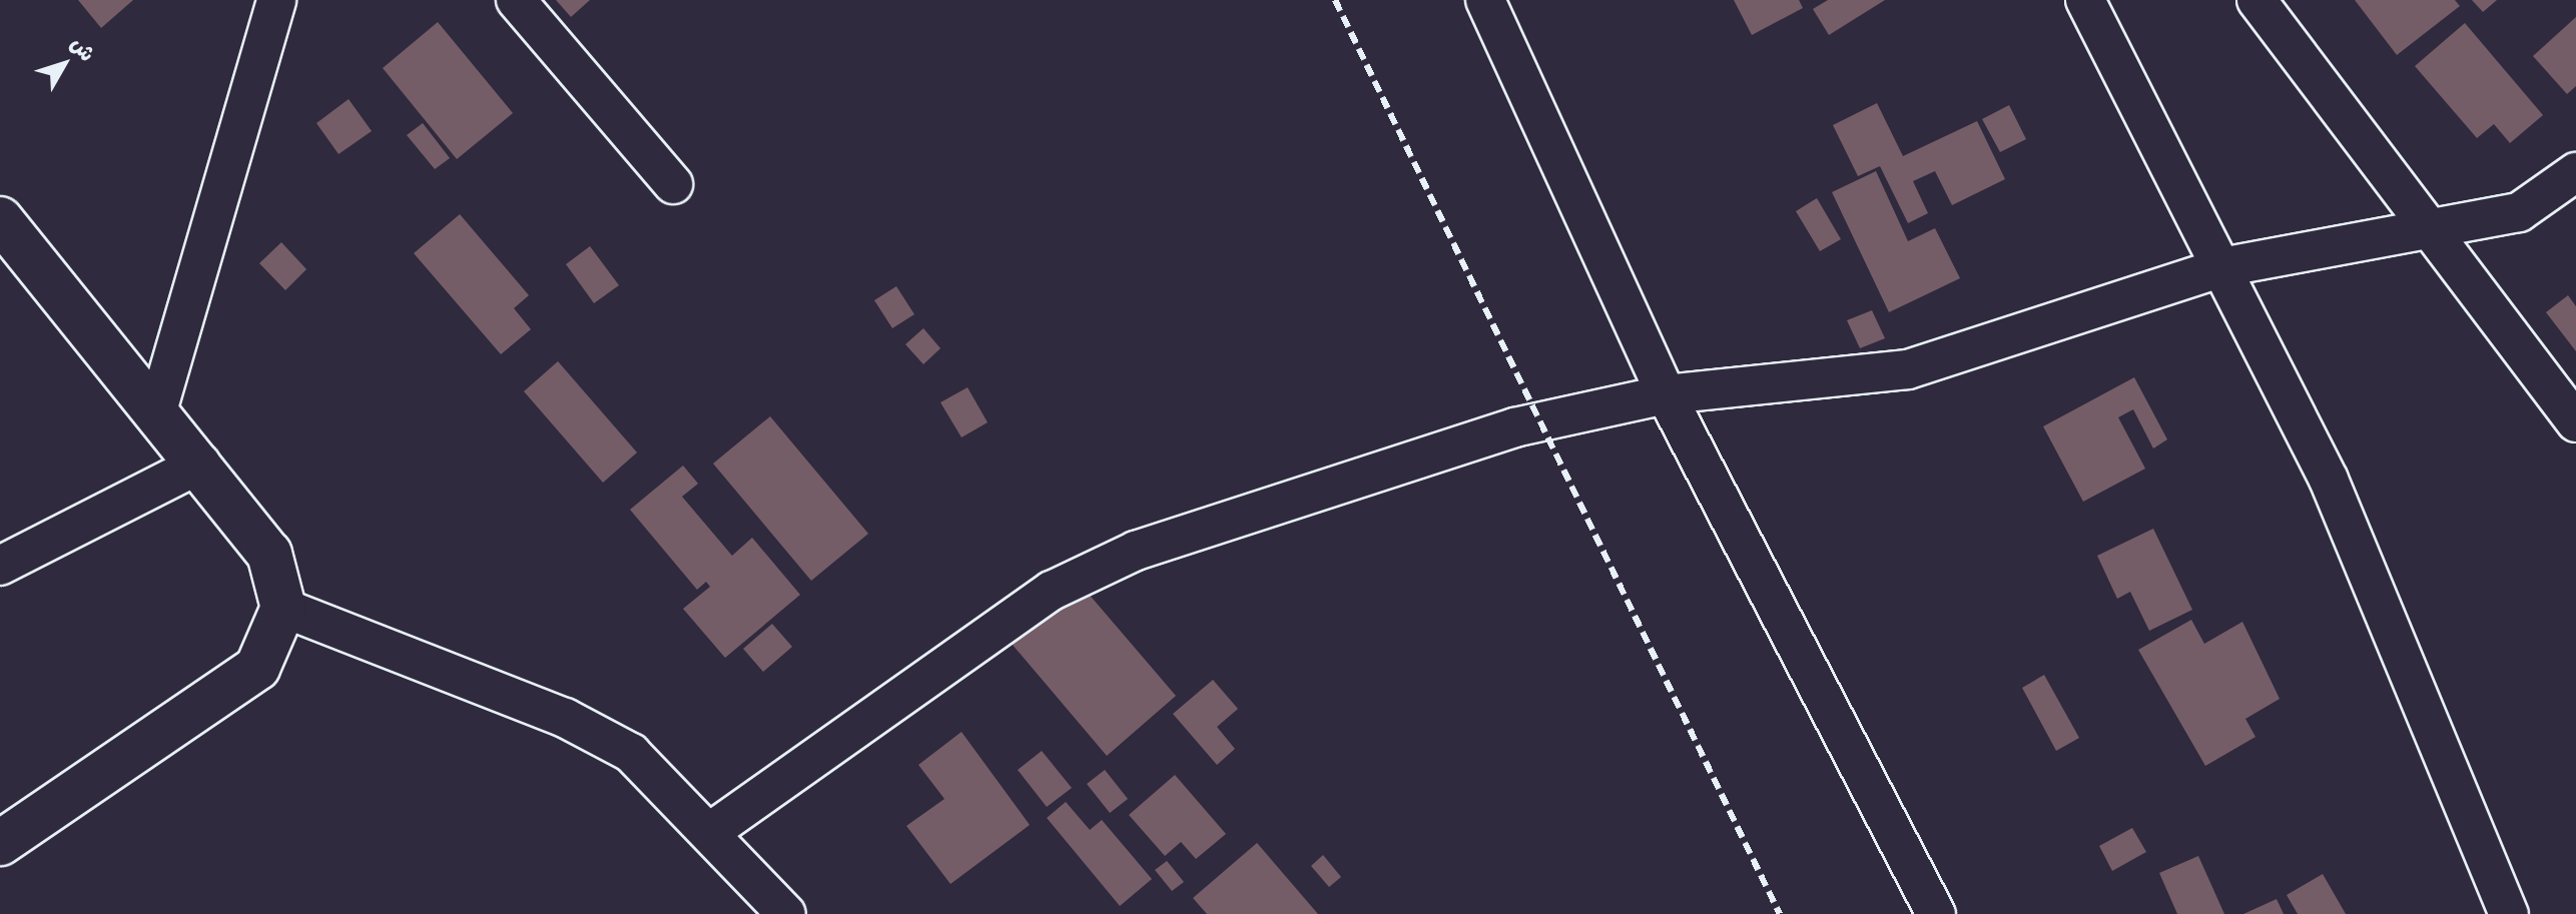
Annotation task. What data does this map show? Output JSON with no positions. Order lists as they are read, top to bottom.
{
  "north": "top right"
}
